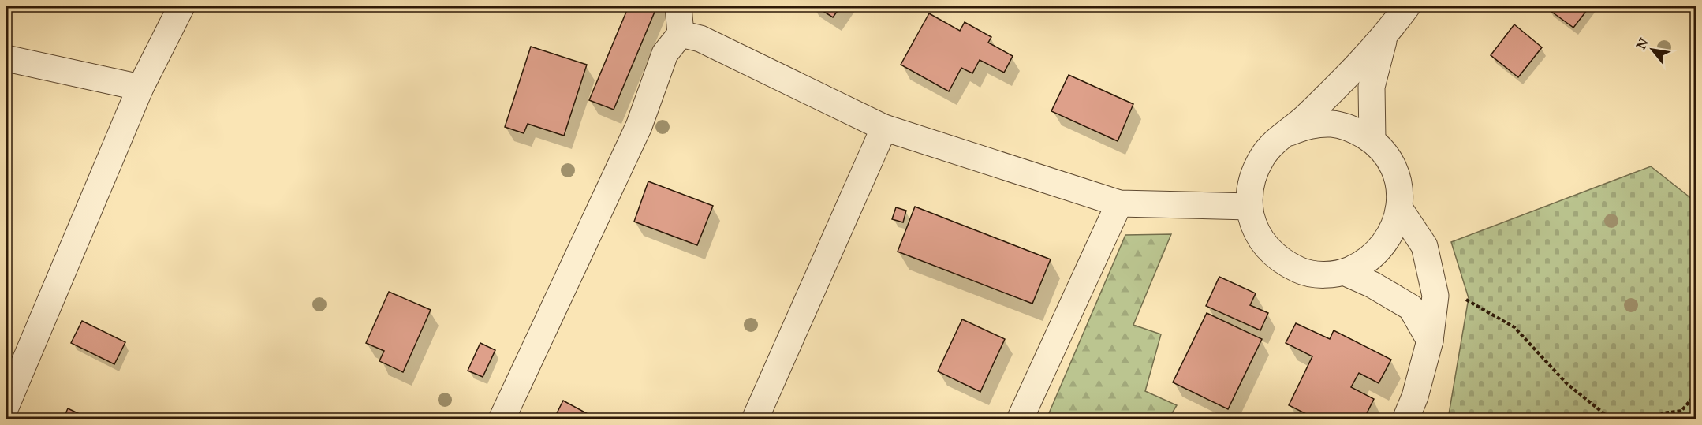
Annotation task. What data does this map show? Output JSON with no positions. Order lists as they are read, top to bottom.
{
  "north": "top left"
}
